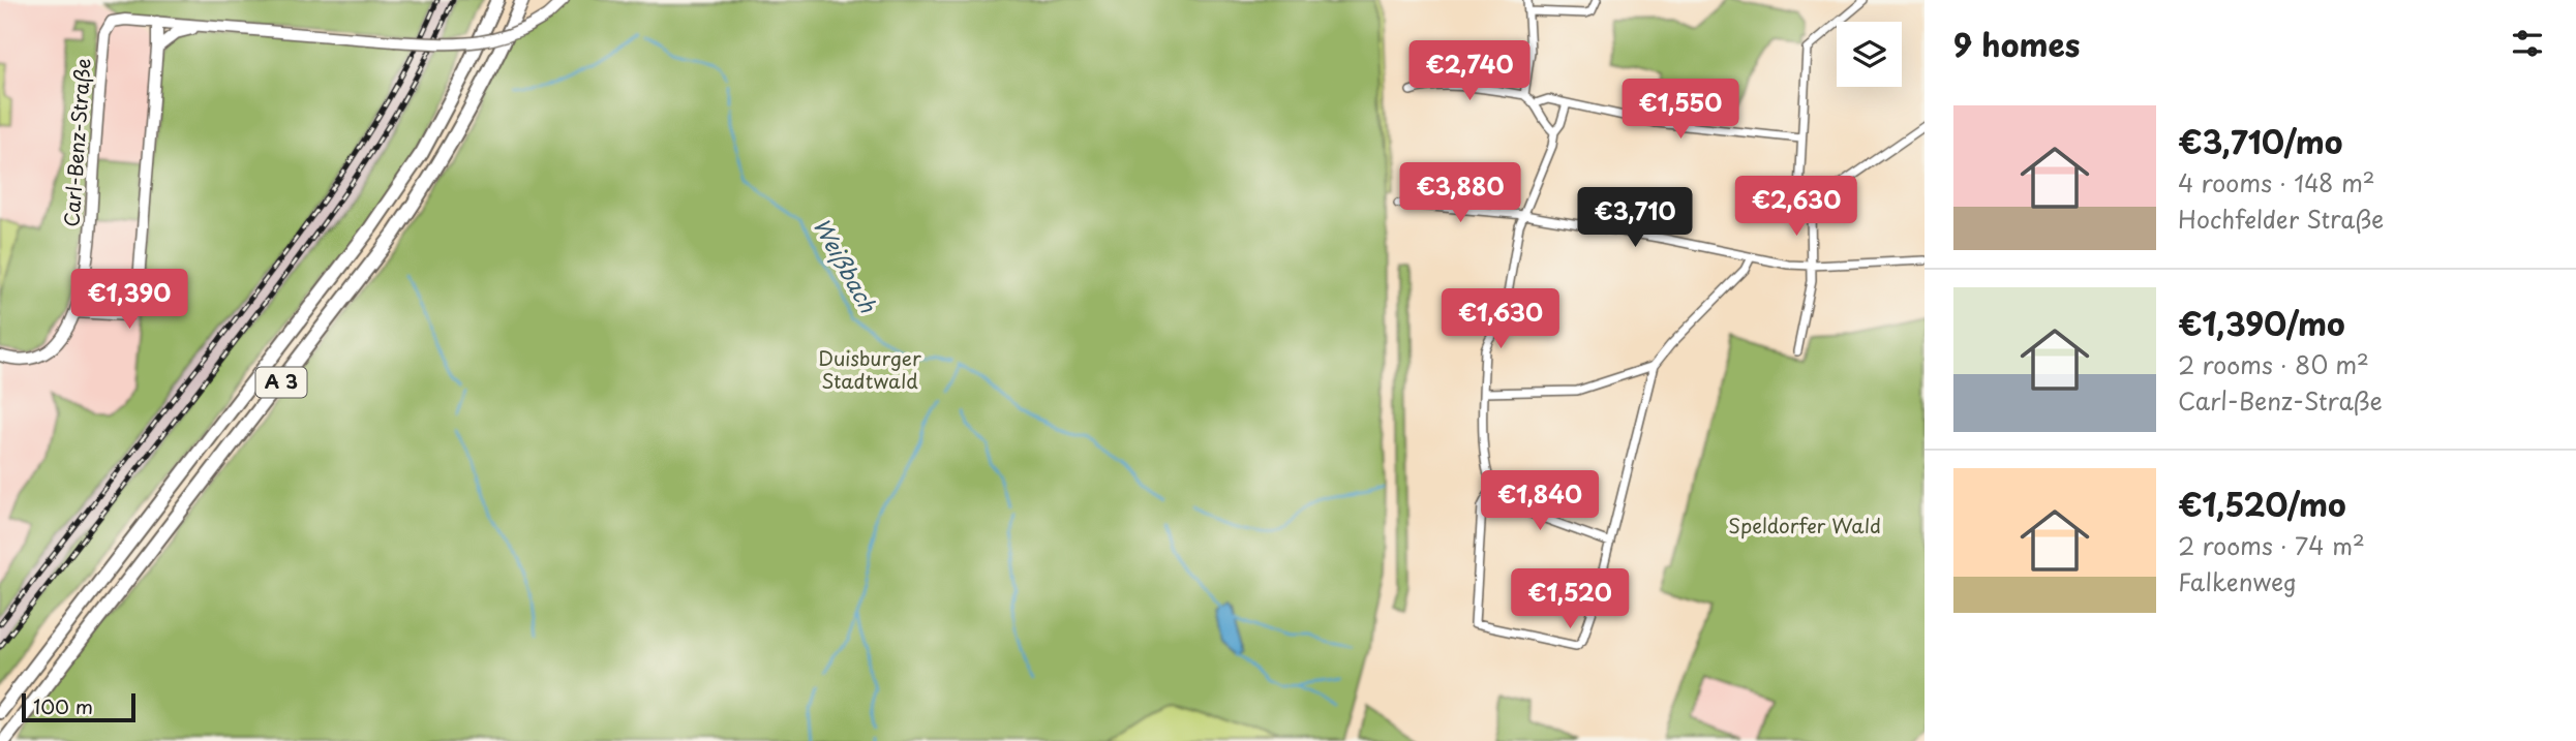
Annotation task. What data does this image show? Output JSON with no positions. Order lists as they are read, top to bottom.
{
  "streets": {
    "highway": ["A 3"],
    "street": ["Carl-Benz-Straße"]
  },
  "water": ["Weißbach"],
  "parks": ["Duisburger Stadtwald", "Speldorfer Wald"],
  "scale_bar": "100 m",
  "page": {
    "heading": "9 homes",
    "price": [
      "€2,740",
      "€1,550",
      "€3,880",
      "€2,630",
      "€3,710",
      "€1,390",
      "€1,630",
      "€1,840",
      "€1,520"
    ],
    "list": [
      {
        "name": "€3,710/mo",
        "note": "4 rooms · 148 m² · Hochfelder Straße"
      },
      {
        "name": "€1,390/mo",
        "note": "2 rooms · 80 m² · Carl-Benz-Straße"
      },
      {
        "name": "€1,520/mo",
        "note": "2 rooms · 74 m² · Falkenweg"
      }
    ],
    "scale": "100 m"
  }
}
